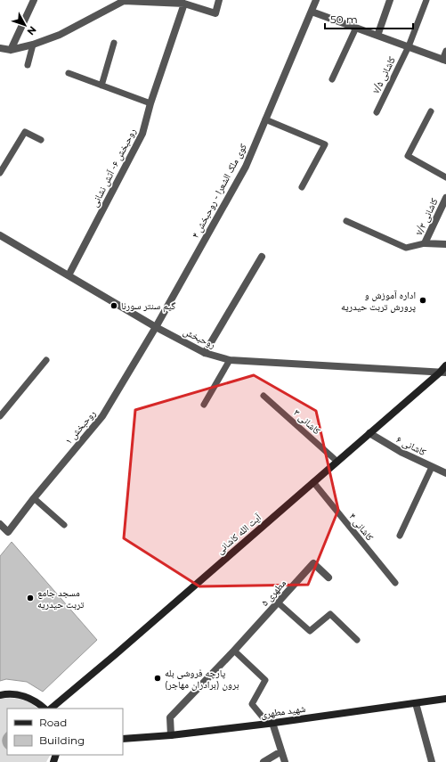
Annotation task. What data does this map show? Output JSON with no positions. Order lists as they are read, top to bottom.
{
  "streets": {
    "main road": ["آیت الله کاشانی", "شهید مطهری"],
    "street": [
      "روحبخش ۶- آتش نشانی",
      "کوی ملک الشعرا - روحبخش ۴",
      "کاشانی ۷/۳",
      "روحبخش",
      "روحبخش ۱",
      "کاشانی ۶",
      "مطهری ۵"
    ],
    "lane": ["کاشانی ۷/۵", "کاشانی ۳", "کاشانی ۴"]
  },
  "crossings": [
    ["روحبخش ۶- آتش نشانی", "روحبخش"],
    ["کوی ملک الشعرا - روحبخش ۴", "روحبخش"],
    ["کوی ملک الشعرا - روحبخش ۴", "روحبخش ۱"],
    ["روحبخش", "روحبخش ۱"],
    ["روحبخش", "آیت الله کاشانی"],
    ["کاشانی ۳", "آیت الله کاشانی"],
    ["کاشانی ۶", "آیت الله کاشانی"],
    ["کاشانی ۴", "آیت الله کاشانی"],
    ["مطهری ۵", "شهید مطهری"]
  ],
  "places": [
    "اداره آموزش و پرورش تربت حیدریه",
    "گیم سنتر سورنا",
    "مسجد جامع تربت حیدریه",
    "پارچه فروشی بله برون (برادران مهاجر)"
  ],
  "legend": ["Road", "Building"],
  "scale_bar": "50 m",
  "north": "bottom right"
}
